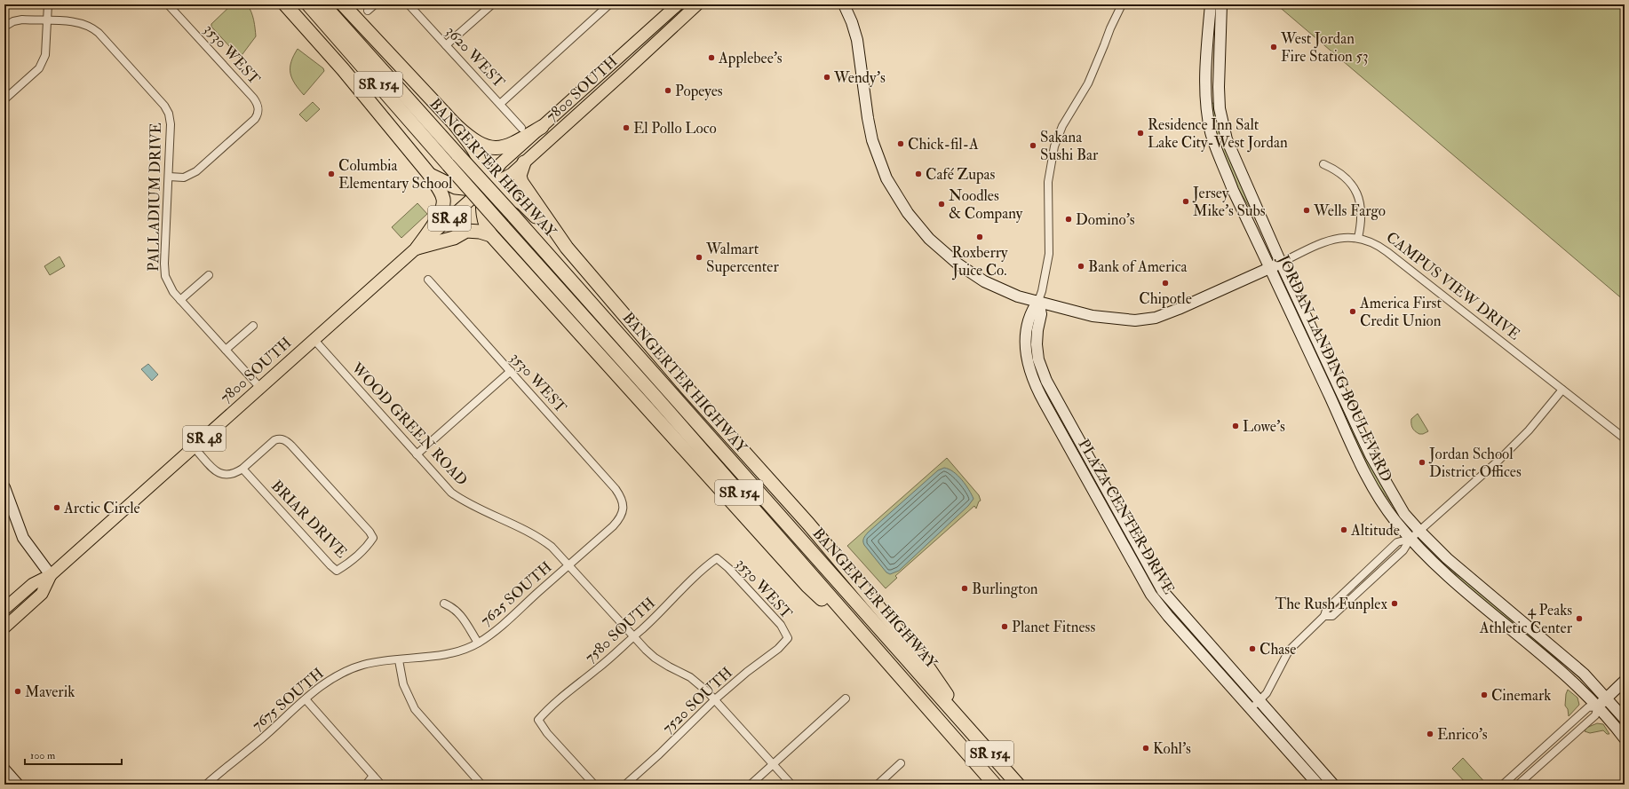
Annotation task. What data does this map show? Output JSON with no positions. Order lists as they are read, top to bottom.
{
  "streets": {
    "highway": ["SR 154", "BANGERTER HIGHWAY"],
    "main road": ["7800 SOUTH", "SR 48"],
    "street": [
      "3530 WEST",
      "3620 WEST",
      "PALLADIUM DRIVE",
      "CAMPUS VIEW DRIVE",
      "JORDAN LANDING BOULEVARD",
      "WOOD GREEN ROAD",
      "PLAZA CENTER DRIVE",
      "BRIAR DRIVE",
      "7625 SOUTH",
      "7580 SOUTH",
      "7675 SOUTH",
      "7520 SOUTH"
    ]
  },
  "crossings": [
    ["3530 WEST", "PALLADIUM DRIVE"],
    ["3530 WEST", "7625 SOUTH"],
    ["3530 WEST", "7580 SOUTH"],
    ["3530 WEST", "7520 SOUTH"],
    ["7800 SOUTH", "PALLADIUM DRIVE"],
    ["7800 SOUTH", "WOOD GREEN ROAD"],
    ["CAMPUS VIEW DRIVE", "JORDAN LANDING BOULEVARD"],
    ["CAMPUS VIEW DRIVE", "PLAZA CENTER DRIVE"],
    ["WOOD GREEN ROAD", "7625 SOUTH"],
    ["WOOD GREEN ROAD", "7580 SOUTH"],
    ["WOOD GREEN ROAD", "7520 SOUTH"],
    ["7625 SOUTH", "7675 SOUTH"]
  ],
  "places": [
    "West Jordan Fire Station 53",
    "Applebee's",
    "Wendy's",
    "Popeyes",
    "El Pollo Loco",
    "Residence Inn Salt Lake City-West Jordan",
    "Chick-fil-A",
    "Sakana Sushi Bar",
    "Columbia Elementary School",
    "Café Zupas",
    "Jersey Mike's Subs",
    "Noodles & Company",
    "Wells Fargo",
    "Domino's",
    "Roxberry Juice Co.",
    "Walmart Supercenter",
    "Bank of America",
    "Chipotle",
    "America First Credit Union",
    "Lowe's",
    "Jordan School District Offices",
    "Arctic Circle",
    "Altitude",
    "Burlington",
    "The Rush Funplex",
    "4 Peaks Athletic Center",
    "Planet Fitness",
    "Chase",
    "Maverik",
    "Cinemark",
    "Enrico's",
    "Kohl's"
  ],
  "scale_bar": "100 m"
}
